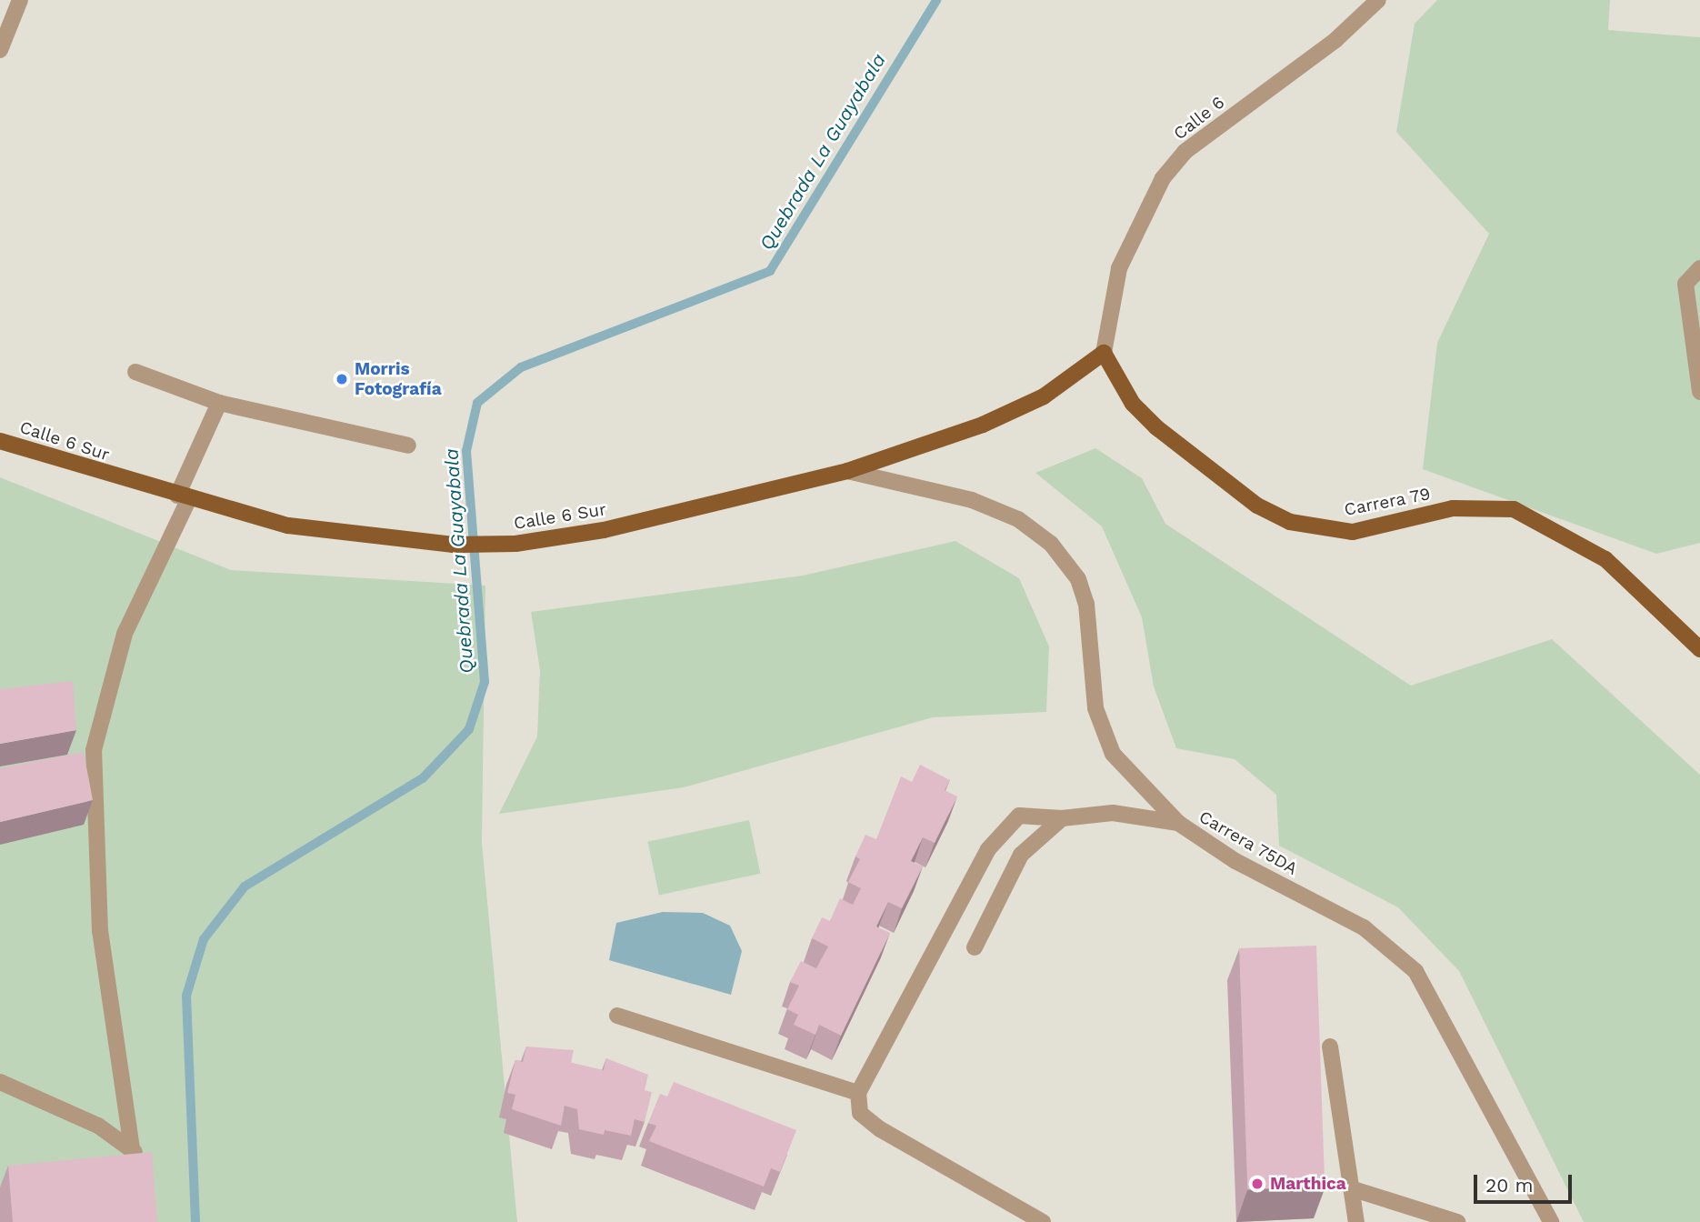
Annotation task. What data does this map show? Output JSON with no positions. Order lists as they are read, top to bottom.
{
  "streets": {
    "main road": ["Calle 6 Sur", "Carrera 79"],
    "street": ["Calle 6", "Carrera 75DA"]
  },
  "crossings": [
    ["Calle 6", "Calle 6 Sur"],
    ["Calle 6", "Carrera 79"],
    ["Calle 6 Sur", "Carrera 79"],
    ["Calle 6 Sur", "Carrera 75DA"]
  ],
  "water": ["Quebrada La Guayabala"],
  "places": ["Morris Fotografía", "Marthica"],
  "scale_bar": "20 m"
}
